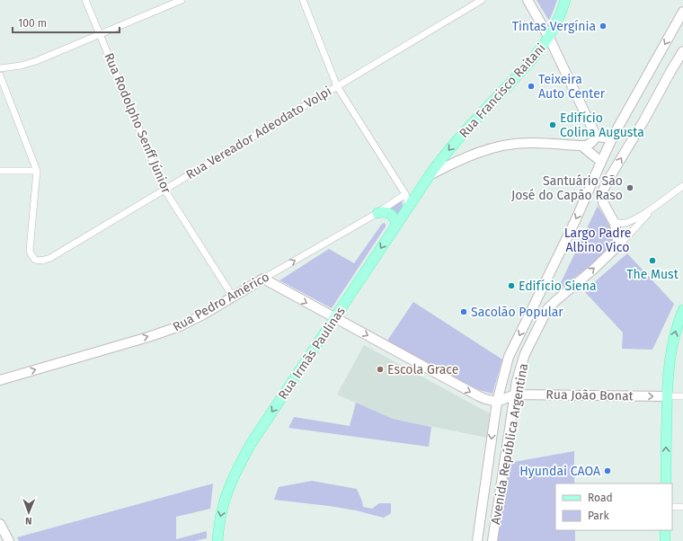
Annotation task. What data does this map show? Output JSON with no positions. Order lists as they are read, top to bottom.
{
  "streets": {
    "main road": ["Rua Francisco Raitani", "Rua Irmãs Paulinas"],
    "street": [
      "Rua Rodolpho Senff Júnior",
      "Rua Vereador Adeodato Volpi",
      "Rua Pedro Américo",
      "Rua João Bonat",
      "Avenida República Argentina"
    ]
  },
  "crossings": [
    ["Rua Francisco Raitani", "Rua Irmãs Paulinas"],
    ["Rua Rodolpho Senff Júnior", "Rua Vereador Adeodato Volpi"],
    ["Rua Rodolpho Senff Júnior", "Rua Pedro Américo"],
    ["Rua João Bonat", "Avenida República Argentina"]
  ],
  "one_way": [
    "Rua Francisco Raitani",
    "Rua Pedro Américo",
    "Rua Irmãs Paulinas",
    "Rua João Bonat"
  ],
  "parks": ["Largo Padre Albino Vico"],
  "places": [
    "Tintas Vergínia",
    "Teixeira Auto Center",
    "Edifício Colina Augusta",
    "Santuário São José do Capão Raso",
    "The Must",
    "Edifício Siena",
    "Sacolão Popular",
    "Escola Grace",
    "Hyundai CAOA"
  ],
  "legend": ["Road", "Park"],
  "scale_bar": "100 m",
  "north": "bottom"
}
